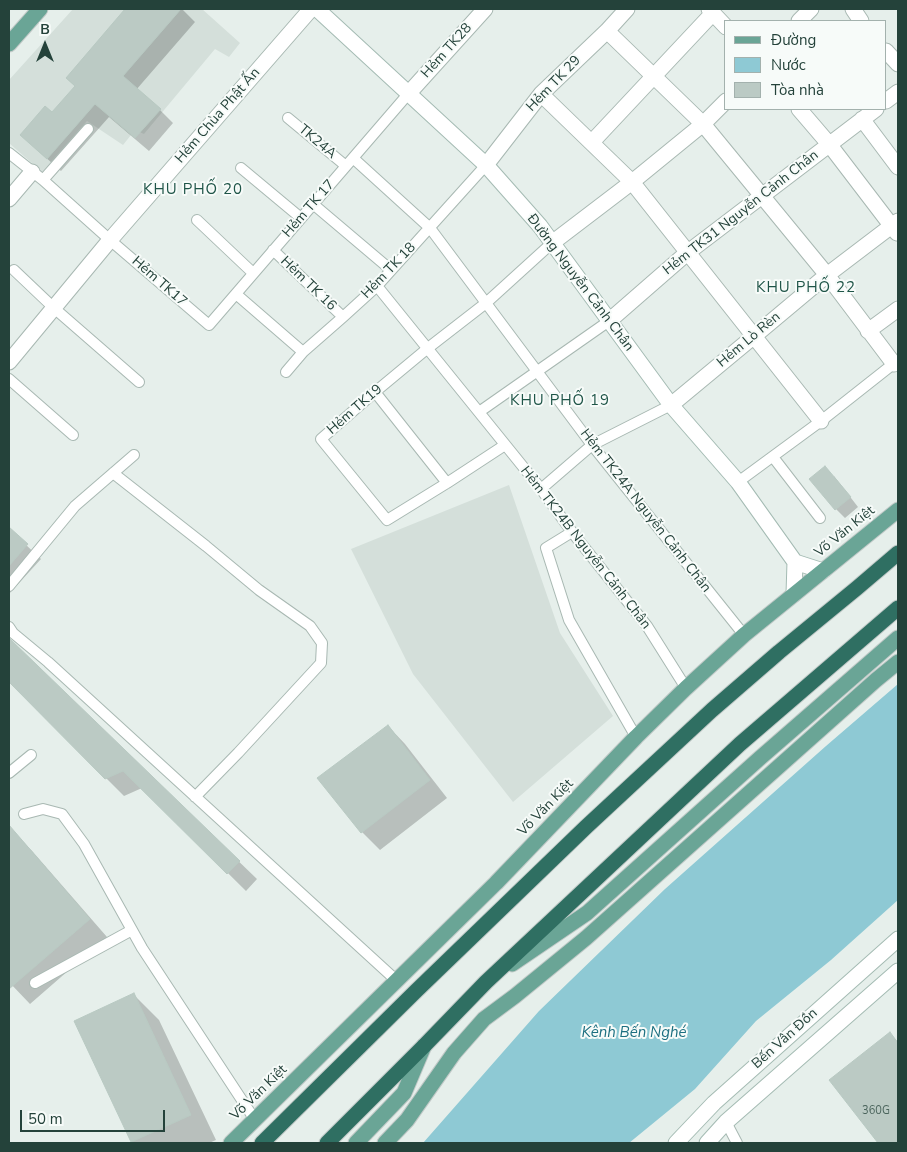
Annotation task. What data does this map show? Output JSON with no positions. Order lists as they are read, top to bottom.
{
  "streets": {
    "main road": ["Võ Văn Kiệt"],
    "street": [
      "Hẻm TK28",
      "Hẻm TK 29",
      "Hẻm Chùa Phật Ấn",
      "Hẻm TK31 Nguyễn Cảnh Chân",
      "Đường Nguyễn Cảnh Chân",
      "Hẻm Lò Rèn",
      "Bến Vân Đồn"
    ],
    "lane": [
      "TK24A",
      "Hẻm TK 17",
      "Hẻm TK 18",
      "Hẻm TK17",
      "Hẻm TK 16",
      "Hẻm TK19",
      "Hẻm TK24A Nguyễn Cảnh Chân",
      "Hẻm TK24B Nguyễn Cảnh Chân"
    ]
  },
  "crossings": [
    ["Hẻm TK28", "Hẻm TK 17"],
    ["Hẻm TK28", "Đường Nguyễn Cảnh Chân"],
    ["Hẻm TK 29", "Hẻm TK 18"],
    ["Hẻm TK 29", "Đường Nguyễn Cảnh Chân"],
    ["Hẻm Chùa Phật Ấn", "Hẻm TK17"],
    ["TK24A", "Hẻm TK 17"],
    ["TK24A", "Hẻm TK24A Nguyễn Cảnh Chân"],
    ["Hẻm TK 17", "Hẻm TK17"],
    ["Hẻm TK 17", "Đường Nguyễn Cảnh Chân"],
    ["Hẻm TK 17", "Hẻm TK 16"],
    ["Hẻm TK 17", "Hẻm TK24A Nguyễn Cảnh Chân"],
    ["Hẻm TK31 Nguyễn Cảnh Chân", "Đường Nguyễn Cảnh Chân"],
    ["Hẻm TK 18", "Đường Nguyễn Cảnh Chân"],
    ["Hẻm TK 18", "Hẻm TK 16"],
    ["Hẻm TK 18", "Hẻm TK24A Nguyễn Cảnh Chân"],
    ["Hẻm TK 18", "Hẻm TK24B Nguyễn Cảnh Chân"],
    ["Đường Nguyễn Cảnh Chân", "Hẻm Lò Rèn"],
    ["Đường Nguyễn Cảnh Chân", "Hẻm TK19"],
    ["Hẻm TK19", "Hẻm TK24A Nguyễn Cảnh Chân"],
    ["Hẻm TK19", "Hẻm TK24B Nguyễn Cảnh Chân"],
    ["Hẻm TK24A Nguyễn Cảnh Chân", "Võ Văn Kiệt"],
    ["Võ Văn Kiệt", "Hẻm TK24B Nguyễn Cảnh Chân"]
  ],
  "districts": ["KHU PHỐ 20", "KHU PHỐ 22", "KHU PHỐ 19"],
  "water": ["Kênh Bến Nghé"],
  "house_numbers": ["360G"],
  "legend": ["Đường", "Nước", "Tòa nhà"],
  "scale_bar": "50 m",
  "north": "top"
}
